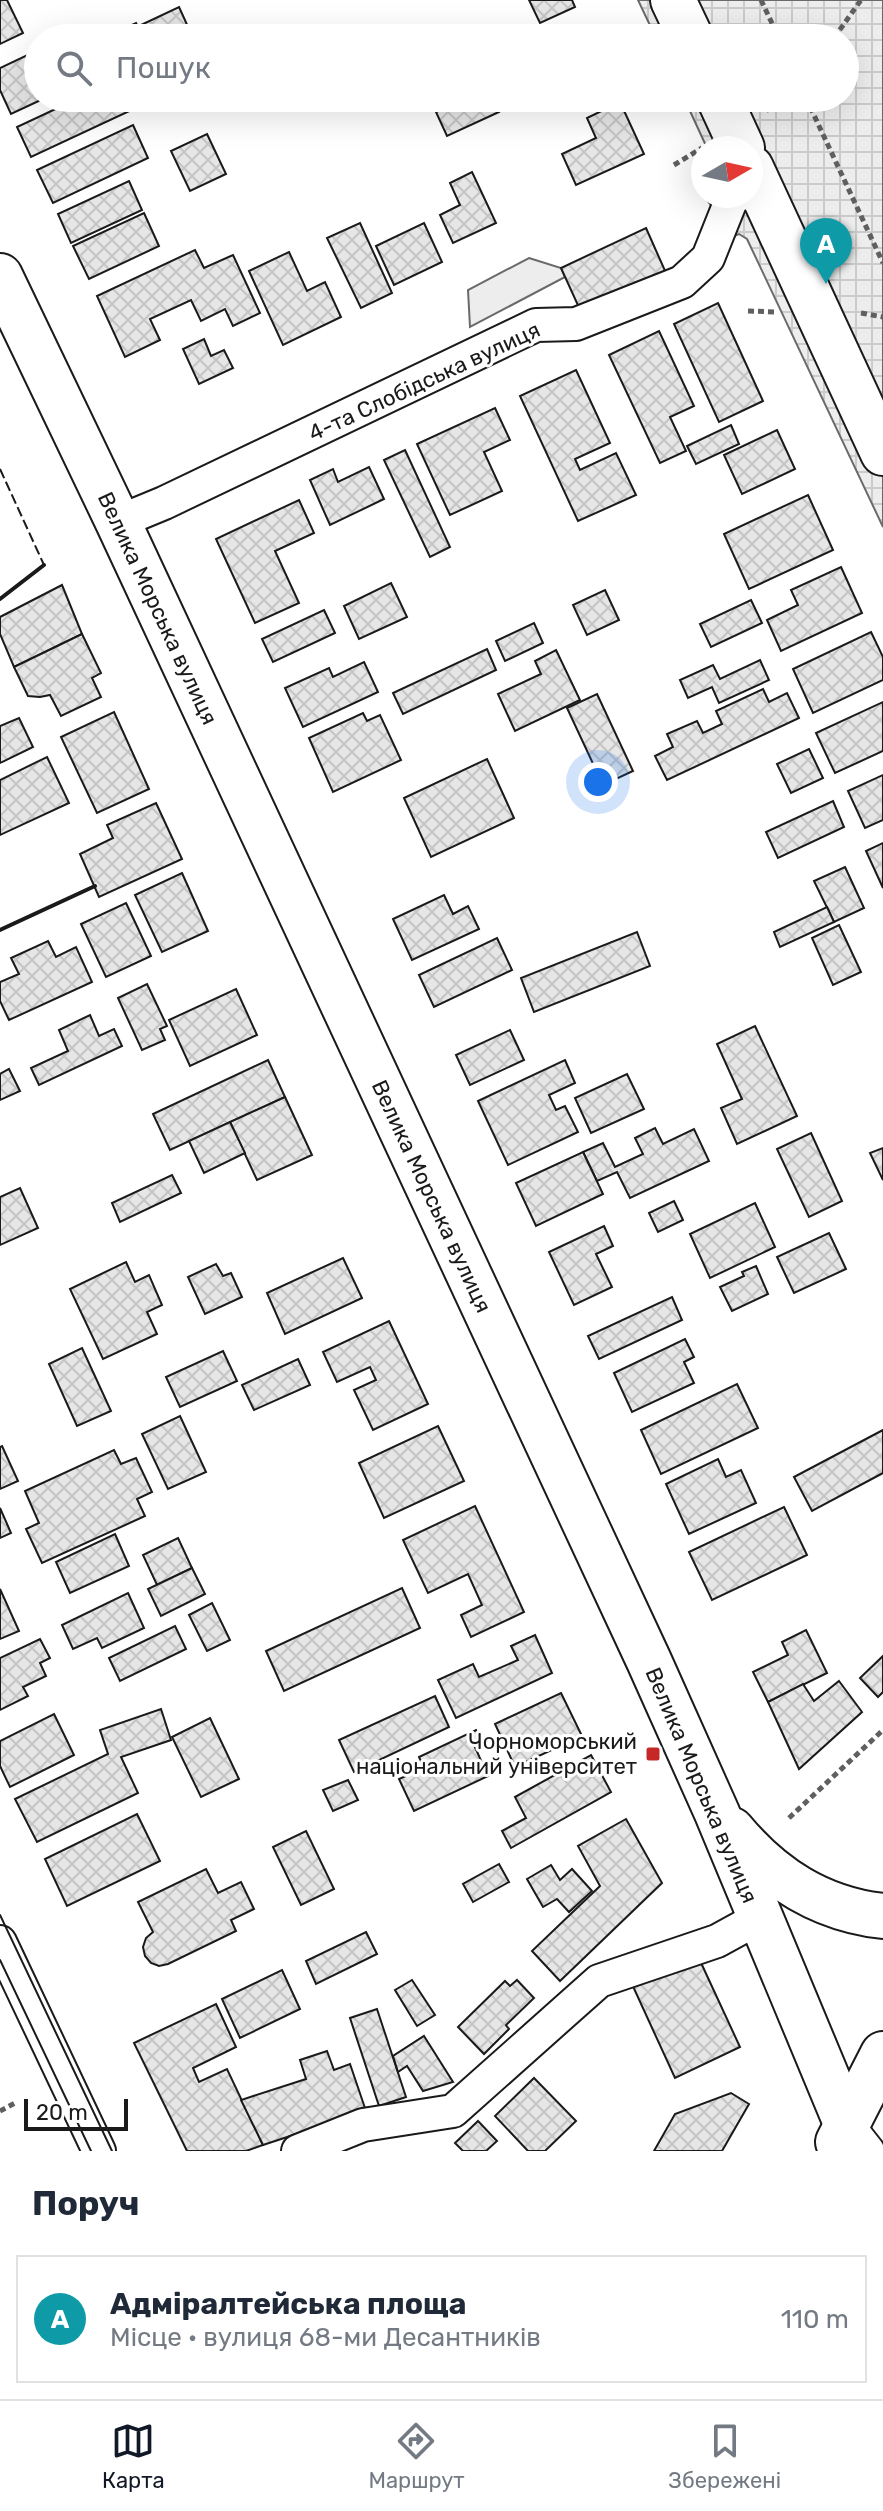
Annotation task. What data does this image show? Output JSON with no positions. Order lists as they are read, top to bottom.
{
  "streets": {
    "street": ["4-та Слобідська вулиця", "Велика Морська вулиця"]
  },
  "crossings": [
    ["4-та Слобідська вулиця", "Велика Морська вулиця"]
  ],
  "places": {
    "transit": ["Чорноморський національний університет"]
  },
  "scale_bar": "20 m",
  "north": "right",
  "page": {
    "search": "Пошук",
    "pins": "A",
    "scale": "20 m",
    "heading": "Поруч",
    "list": [
      {
        "mark": "A",
        "name": "Адміралтейська площа",
        "note": "Місце · вулиця 68-ми Десантників",
        "value": "110 m"
      }
    ],
    "nav": ["Карта", "Маршрут", "Збережені"]
  }
}
